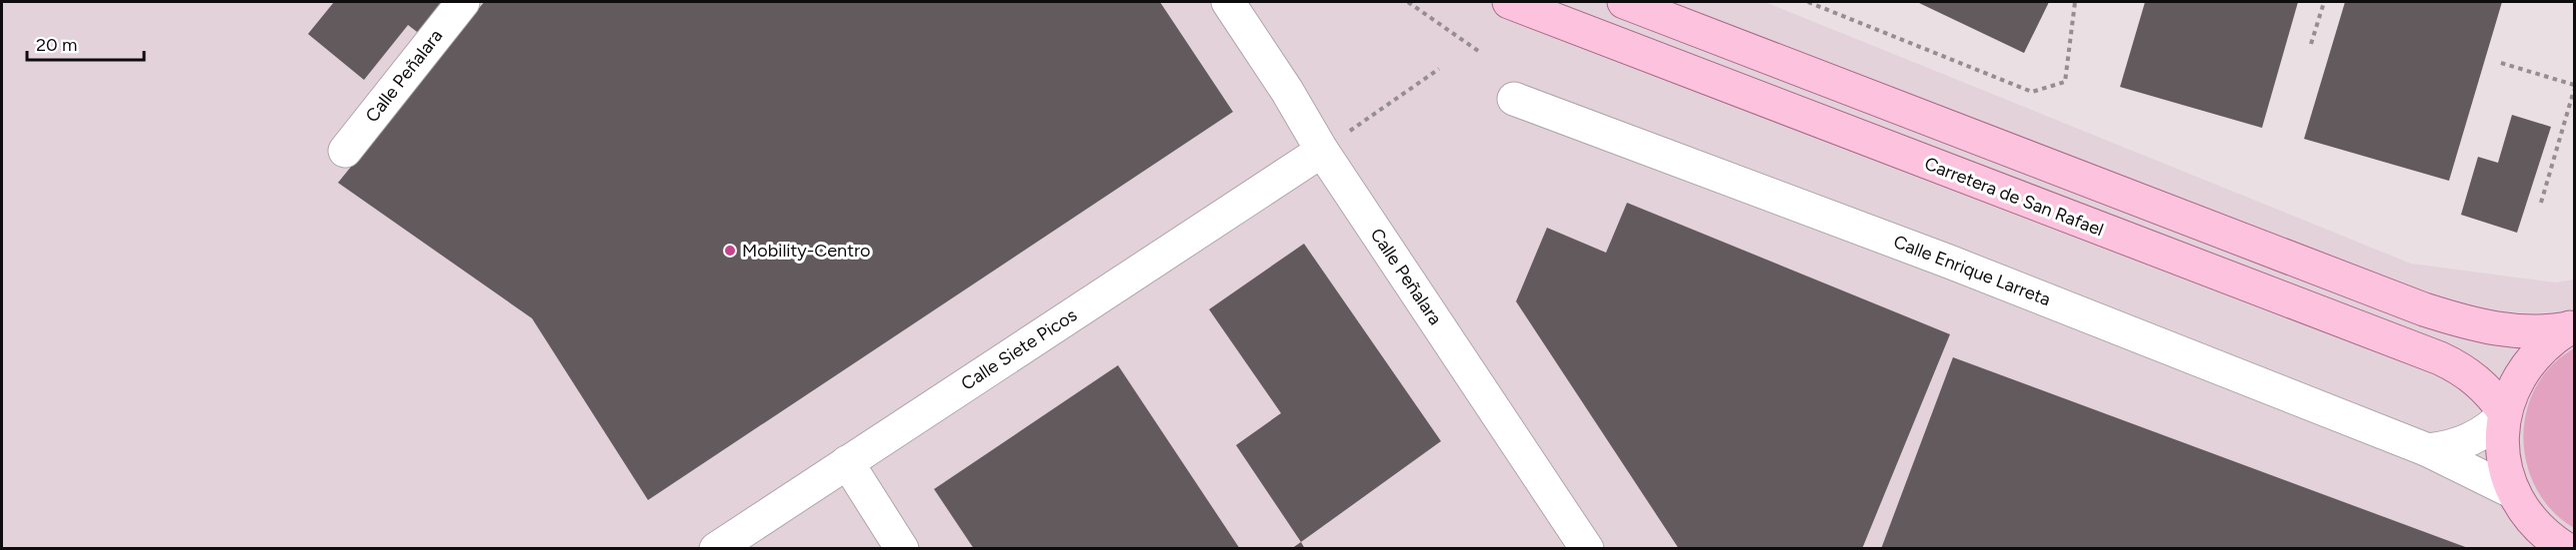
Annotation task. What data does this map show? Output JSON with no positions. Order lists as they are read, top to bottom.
{
  "streets": {
    "main road": ["Carretera de San Rafael"],
    "street": ["Calle Peñalara", "Calle Enrique Larreta", "Calle Siete Picos"]
  },
  "crossings": [
    ["Calle Peñalara", "Calle Siete Picos"]
  ],
  "places": ["Mobility-Centro"],
  "scale_bar": "20 m"
}
